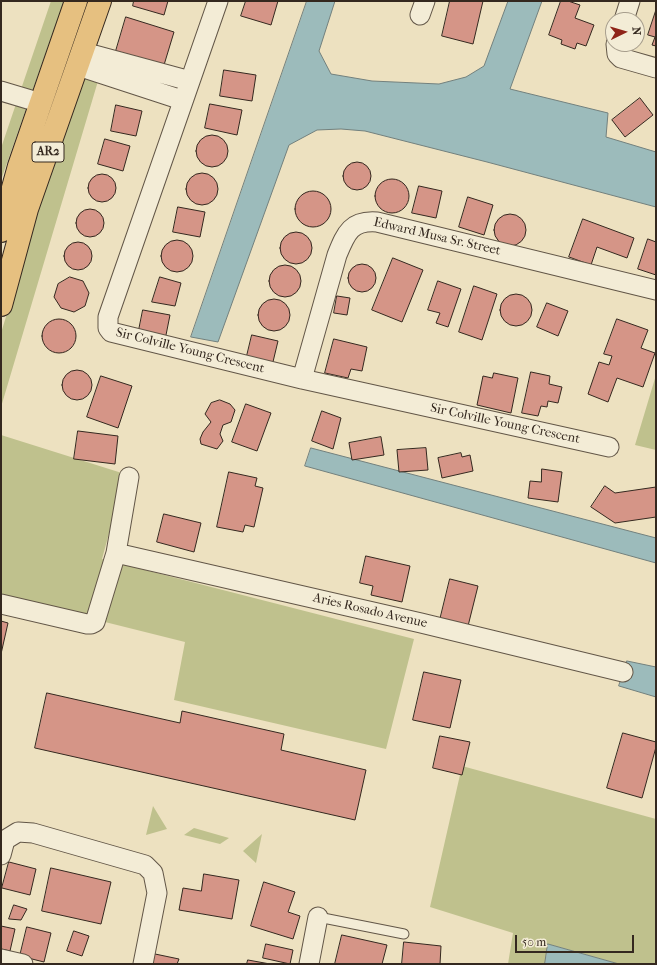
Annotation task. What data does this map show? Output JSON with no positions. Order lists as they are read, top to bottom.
{
  "streets": {
    "highway": ["AR2"],
    "street": ["Edward Musa Sr. Street", "Sir Colville Young Crescent", "Aries Rosado Avenue"]
  },
  "crossings": [
    ["Edward Musa Sr. Street", "Sir Colville Young Crescent"]
  ],
  "scale_bar": "50 m",
  "north": "right"
}
